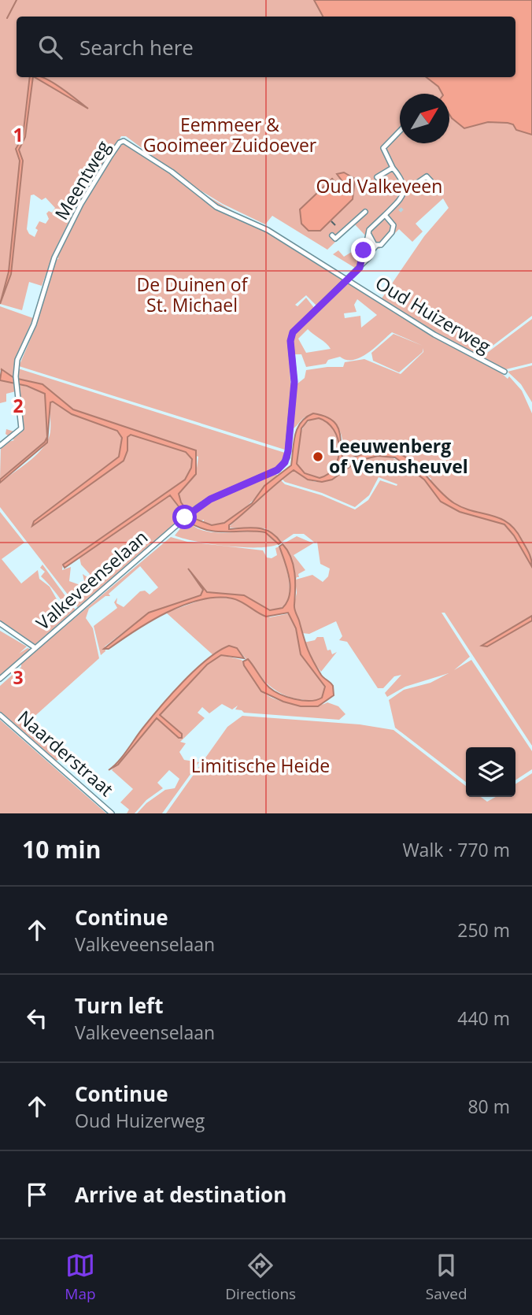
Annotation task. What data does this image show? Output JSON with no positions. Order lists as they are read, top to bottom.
{
  "streets": {
    "street": [
      "Meentweg",
      "Oud Huizerweg",
      "Valkeveenselaan",
      "Naarderstraat"
    ]
  },
  "crossings": [
    ["Meentweg", "Oud Huizerweg"],
    ["Meentweg", "Valkeveenselaan"],
    ["Oud Huizerweg", "Valkeveenselaan"]
  ],
  "parks": [
    "Eemmeer & Gooimeer Zuidoever",
    "Oud Valkeveen",
    "De Duinen of St. Michael",
    "Limitische Heide"
  ],
  "places": ["Leeuwenberg of Venusheuvel"],
  "north": "top right",
  "page": {
    "search": "Search here",
    "heading": ["10 min", "Walk · 770 m"],
    "list": [
      ["Continue", "Valkeveenselaan", "250 m"],
      ["Turn left", "Valkeveenselaan", "440 m"],
      ["Continue", "Oud Huizerweg", "80 m"],
      "Arrive at destination"
    ],
    "nav": ["Map", "Directions", "Saved"]
  },
  "grid": {
    "rows": ["1", "2", "3"]
  }
}
